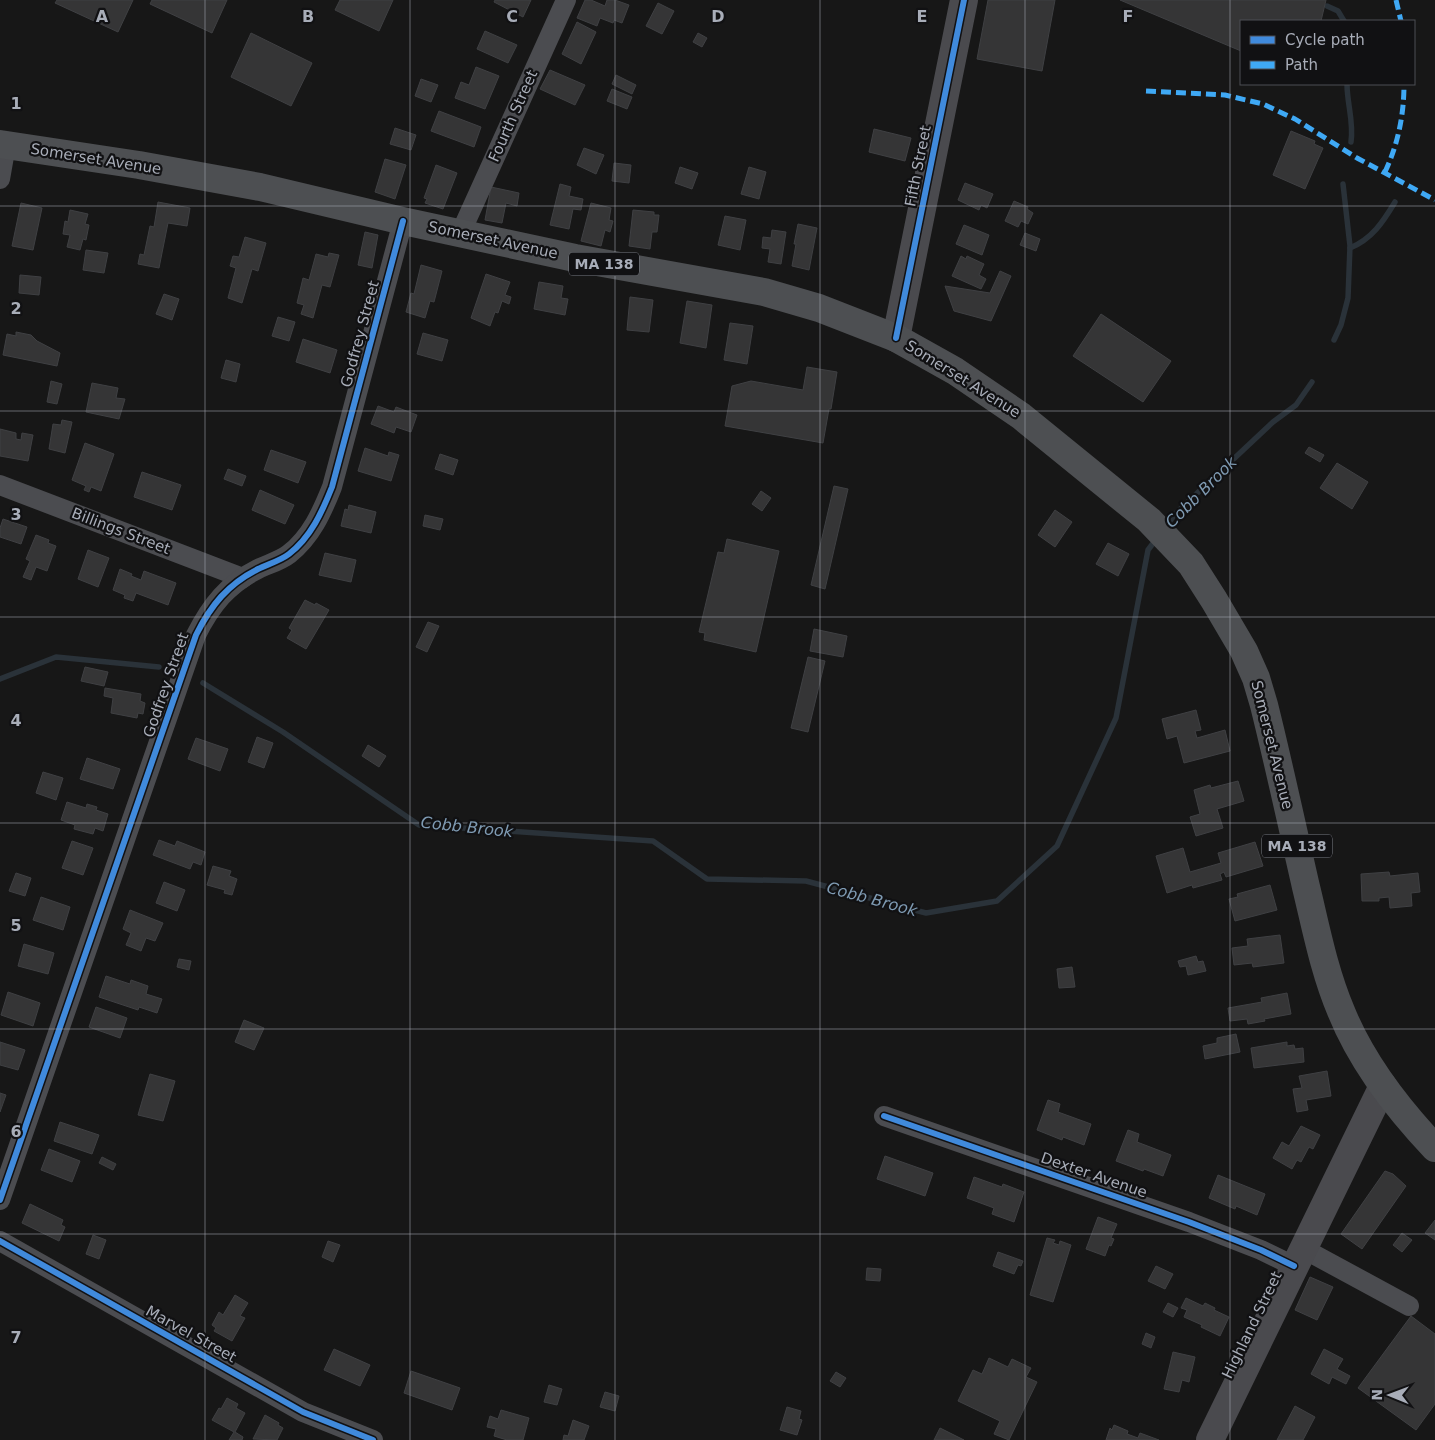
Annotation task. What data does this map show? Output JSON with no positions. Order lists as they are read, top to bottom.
{
  "streets": {
    "main road": ["Somerset Avenue", "MA 138"],
    "street": [
      "Fourth Street",
      "Fifth Street",
      "Godfrey Street",
      "Billings Street",
      "Dexter Avenue",
      "Highland Street",
      "Marvel Street"
    ]
  },
  "crossings": [
    ["Fourth Street", "Somerset Avenue"],
    ["Somerset Avenue", "Fifth Street"],
    ["Somerset Avenue", "Godfrey Street"],
    ["Somerset Avenue", "Highland Street"],
    ["Godfrey Street", "Billings Street"],
    ["Dexter Avenue", "Highland Street"]
  ],
  "water": ["Cobb Brook"],
  "legend": ["Cycle path", "Path"],
  "north": "left",
  "grid": {
    "columns": [
      "A",
      "B",
      "C",
      "D",
      "E",
      "F"
    ],
    "rows": [
      "1",
      "2",
      "3",
      "4",
      "5",
      "6",
      "7"
    ]
  }
}
